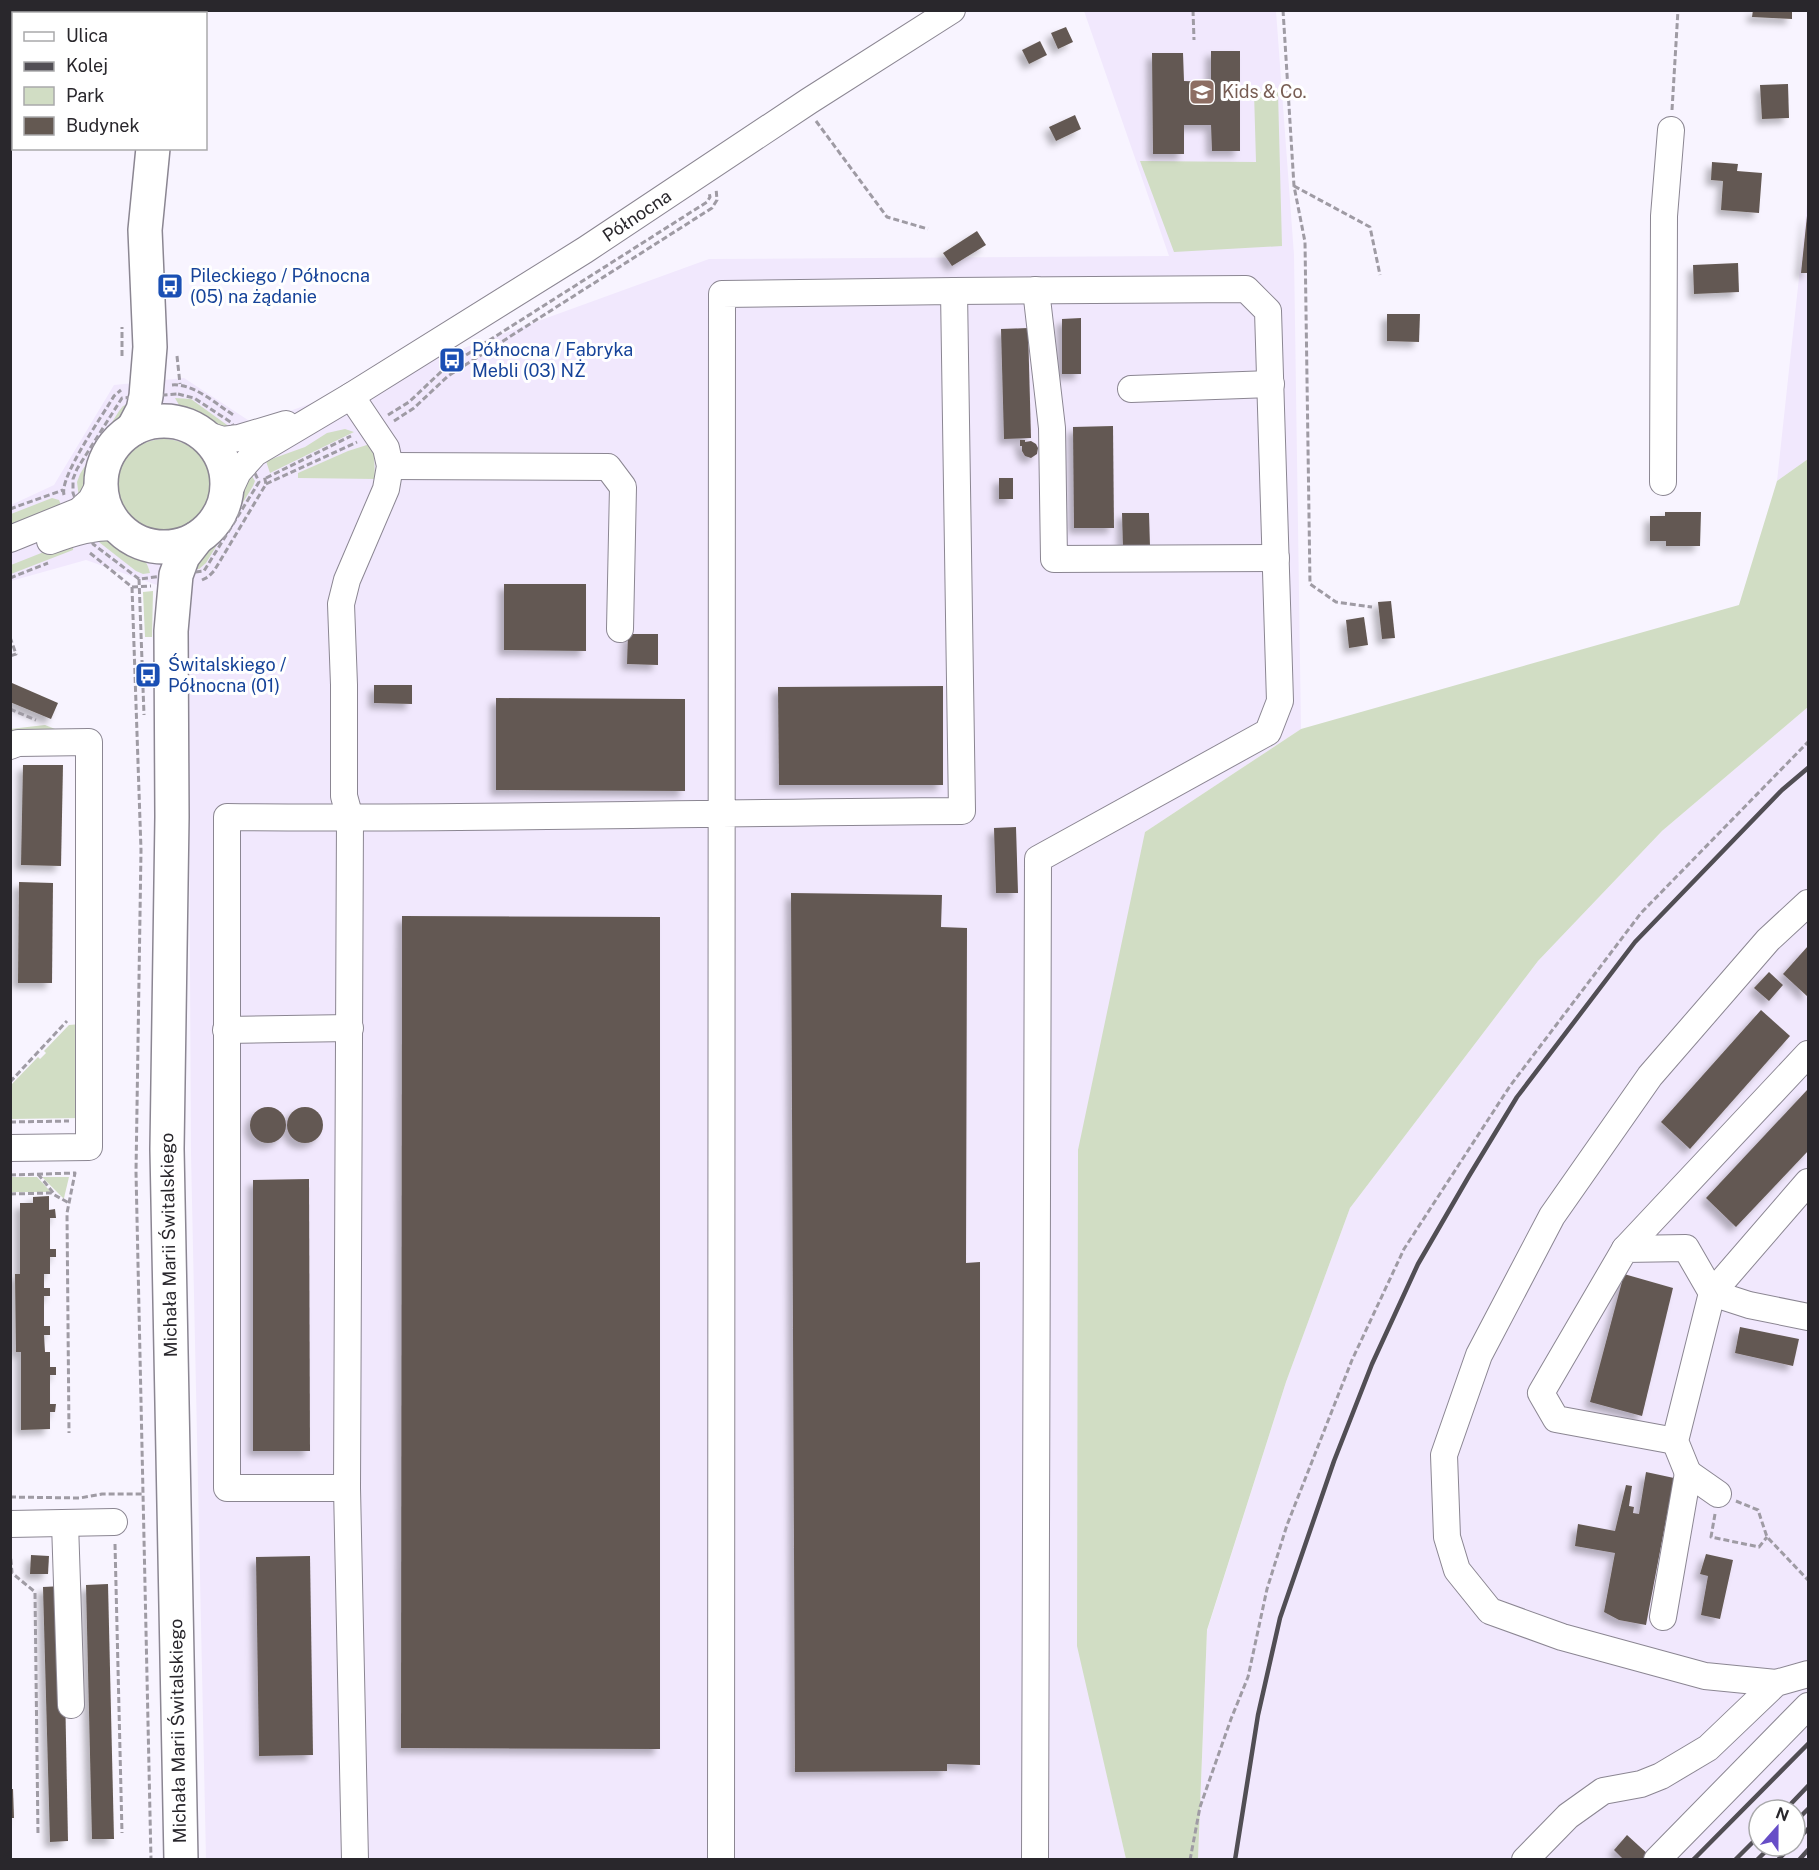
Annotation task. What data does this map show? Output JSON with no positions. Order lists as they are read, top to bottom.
{
  "streets": {
    "main road": ["Michała Marii Świtalskiego"],
    "street": ["Północna"]
  },
  "crossings": [
    ["Północna", "Michała Marii Świtalskiego"]
  ],
  "places": {
    "school or university": ["Kids & Co."],
    "bus stop": ["Pileckiego / Północna (05) na żądanie", "Północna / Fabryka Mebli (03) NŻ", "Świtalskiego / Północna (01)"]
  },
  "legend": [
    "Ulica",
    "Kolej",
    "Park",
    "Budynek"
  ],
  "north": "top"
}
